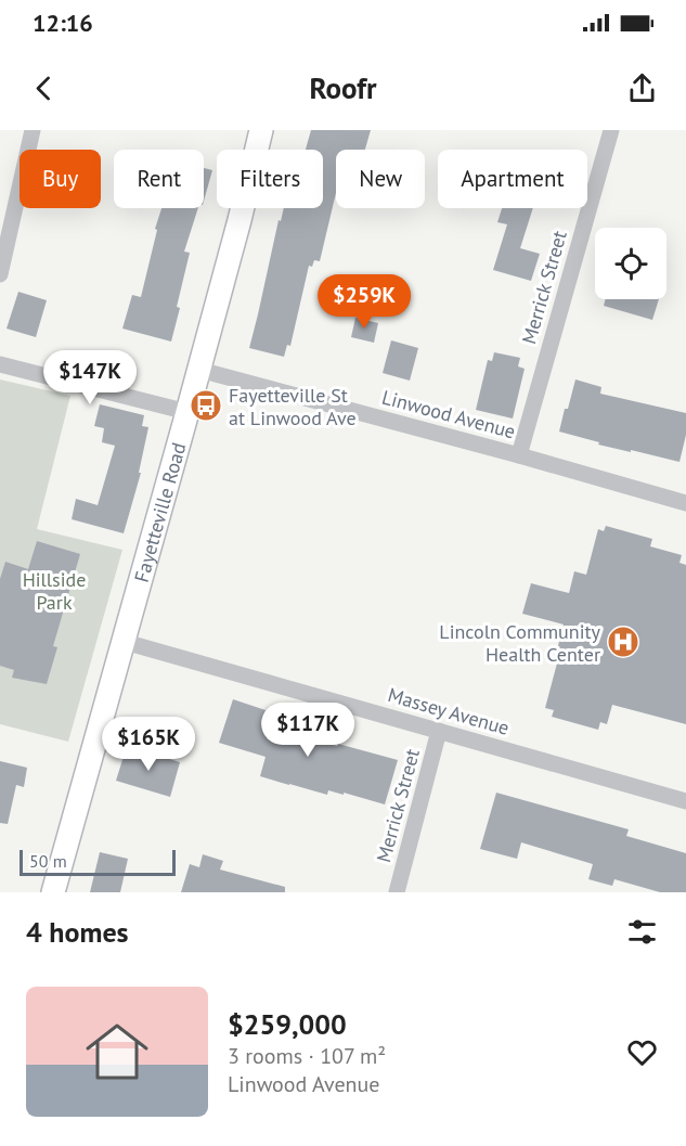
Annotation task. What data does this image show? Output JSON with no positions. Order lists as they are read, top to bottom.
{
  "streets": {
    "main road": ["Fayetteville Road"],
    "street": ["Merrick Street", "Linwood Avenue", "Massey Avenue"]
  },
  "crossings": [
    ["Merrick Street", "Linwood Avenue"],
    ["Merrick Street", "Massey Avenue"],
    ["Linwood Avenue", "Fayetteville Road"],
    ["Fayetteville Road", "Massey Avenue"]
  ],
  "parks": ["Hillside Park"],
  "places": {
    "bus stop": ["Fayetteville St at Linwood Ave"],
    "hospital": ["Lincoln Community Health Center"]
  },
  "scale_bar": "50 m",
  "page": {
    "status": "12:16",
    "header": "Roofr",
    "chip": [
      "Buy",
      "Rent",
      "Filters",
      "New",
      "Apartment"
    ],
    "price": [
      "$259K",
      "$147K",
      "$117K",
      "$165K"
    ],
    "scale": "50 m",
    "heading": "4 homes",
    "list": [
      {
        "name": "$259,000",
        "note": "3 rooms · 107 m² · Linwood Avenue"
      }
    ]
  }
}
